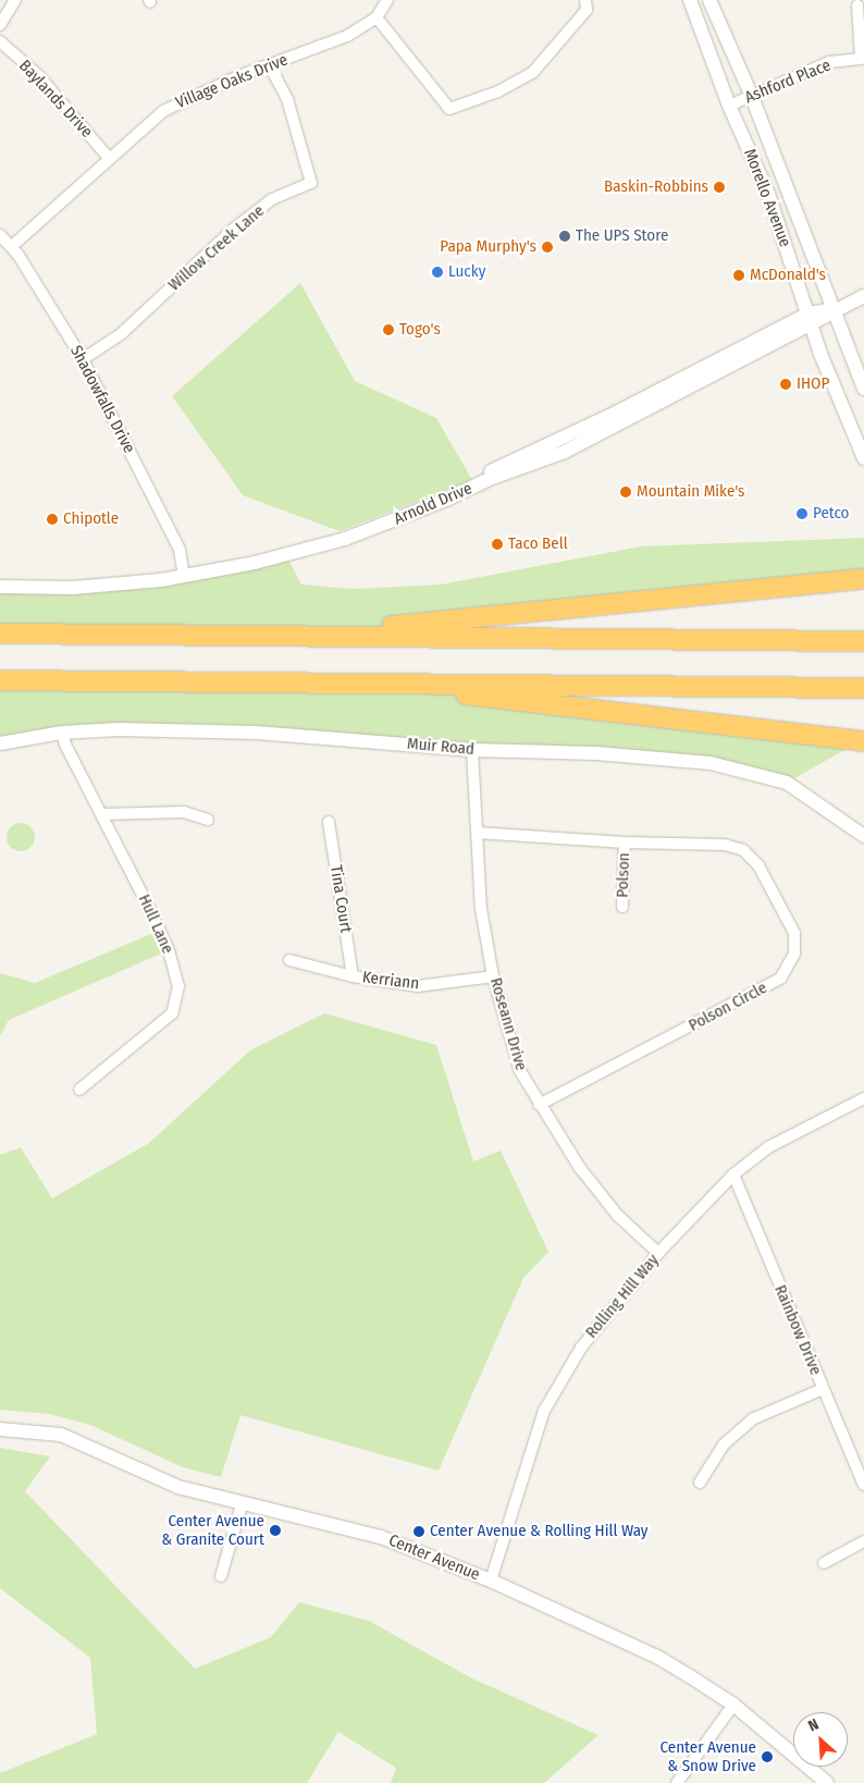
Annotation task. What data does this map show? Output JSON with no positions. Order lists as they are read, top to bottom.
{
  "streets": {
    "street": [
      "Village Oaks Drive",
      "Ashford Place",
      "Baylands Drive",
      "Morello Avenue",
      "Willow Creek Lane",
      "Shadowfalls Drive",
      "Arnold Drive",
      "Muir Road",
      "Polson",
      "Tina Court",
      "Hull Lane",
      "Kerriann",
      "Polson Circle",
      "Roseann Drive",
      "Rolling Hill Way",
      "Rainbow Drive",
      "Center Avenue"
    ]
  },
  "crossings": [
    ["Village Oaks Drive", "Baylands Drive"],
    ["Village Oaks Drive", "Willow Creek Lane"],
    ["Village Oaks Drive", "Shadowfalls Drive"],
    ["Ashford Place", "Morello Avenue"],
    ["Morello Avenue", "Arnold Drive"],
    ["Willow Creek Lane", "Shadowfalls Drive"],
    ["Shadowfalls Drive", "Arnold Drive"],
    ["Muir Road", "Hull Lane"],
    ["Muir Road", "Roseann Drive"],
    ["Polson", "Polson Circle"],
    ["Tina Court", "Kerriann"],
    ["Kerriann", "Roseann Drive"],
    ["Polson Circle", "Roseann Drive"],
    ["Roseann Drive", "Rolling Hill Way"],
    ["Rolling Hill Way", "Rainbow Drive"],
    ["Rolling Hill Way", "Center Avenue"]
  ],
  "places": [
    "Baskin-Robbins",
    "The UPS Store",
    "Papa Murphy's",
    "Lucky",
    "McDonald's",
    "Togo's",
    "IHOP",
    "Mountain Mike's",
    "Petco",
    "Chipotle",
    "Taco Bell",
    "Center Avenue & Granite Court",
    "Center Avenue & Rolling Hill Way",
    "Center Avenue & Snow Drive"
  ],
  "north": "top left"
}
